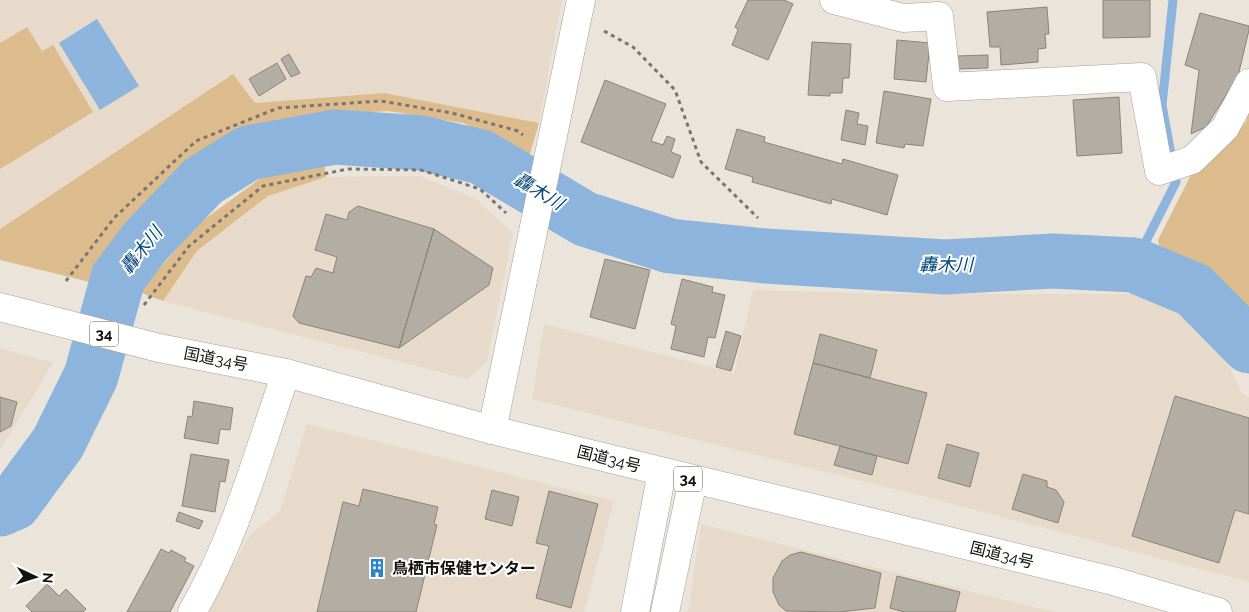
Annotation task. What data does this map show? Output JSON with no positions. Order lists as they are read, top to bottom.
{
  "streets": {
    "main road": ["34", "国道34号"]
  },
  "water": ["轟木川"],
  "places": {
    "building": ["鳥栖市保健センター"]
  },
  "north": "right"
}
